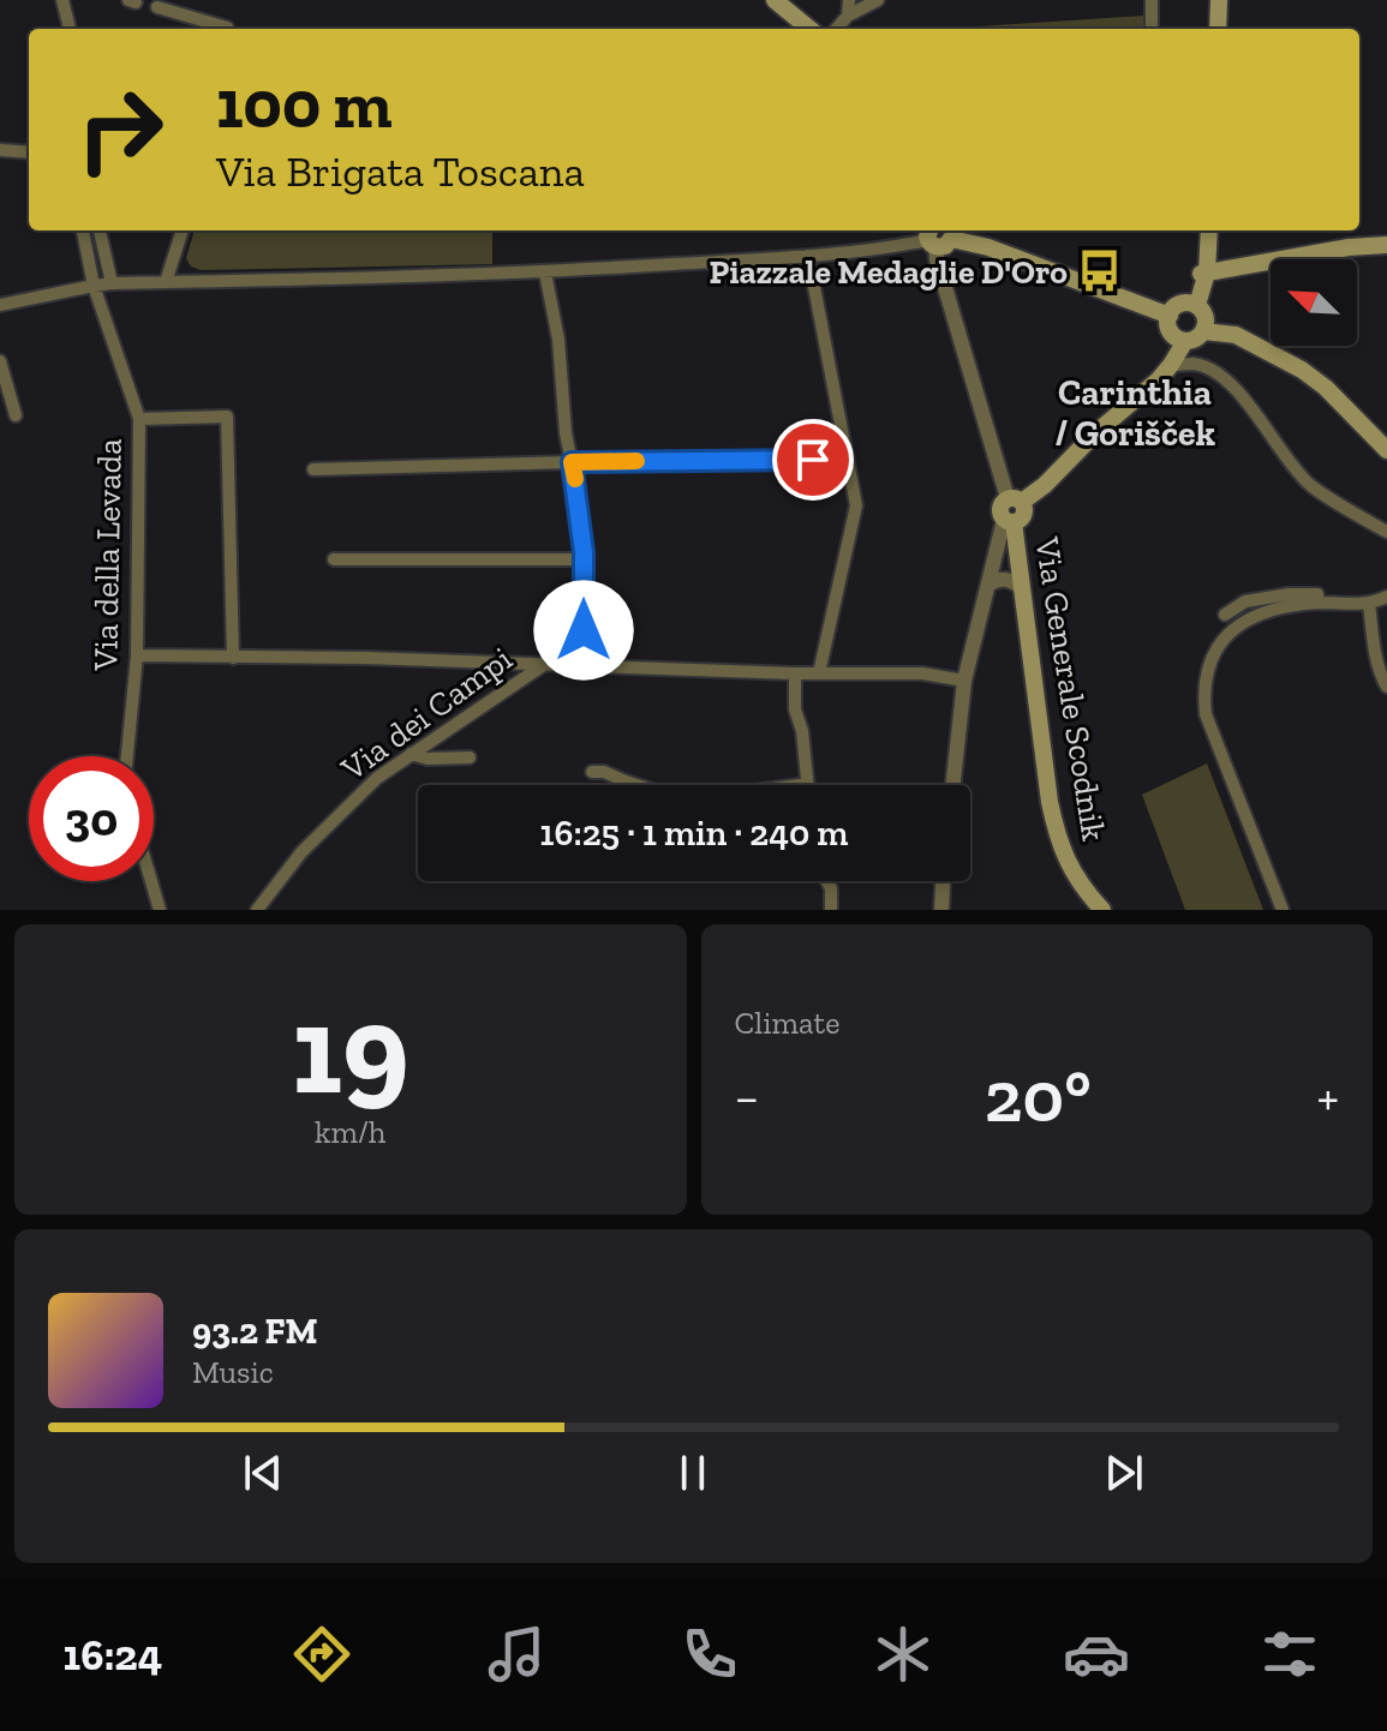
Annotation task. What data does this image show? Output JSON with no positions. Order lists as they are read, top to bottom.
{
  "streets": {
    "main road": ["Via Generale Scodnik"],
    "street": ["Via della Levada", "Via dei Campi"]
  },
  "districts": ["Carinthia / Gorišček"],
  "places": {
    "bus stop": ["Piazzale Medaglie D'Oro"]
  },
  "north": "top left",
  "page": {
    "turn": ["100 m", "Via Brigata Toscana"],
    "limit": "30",
    "trip": "16:25 · 1 min · 240 m",
    "tile": [
      ["19", "km/h"],
      "Climate"
    ],
    "heat": ["−", "20°", "+"],
    "song": ["93.2 FM", "Music"],
    "tabs": "16:24"
  }
}
